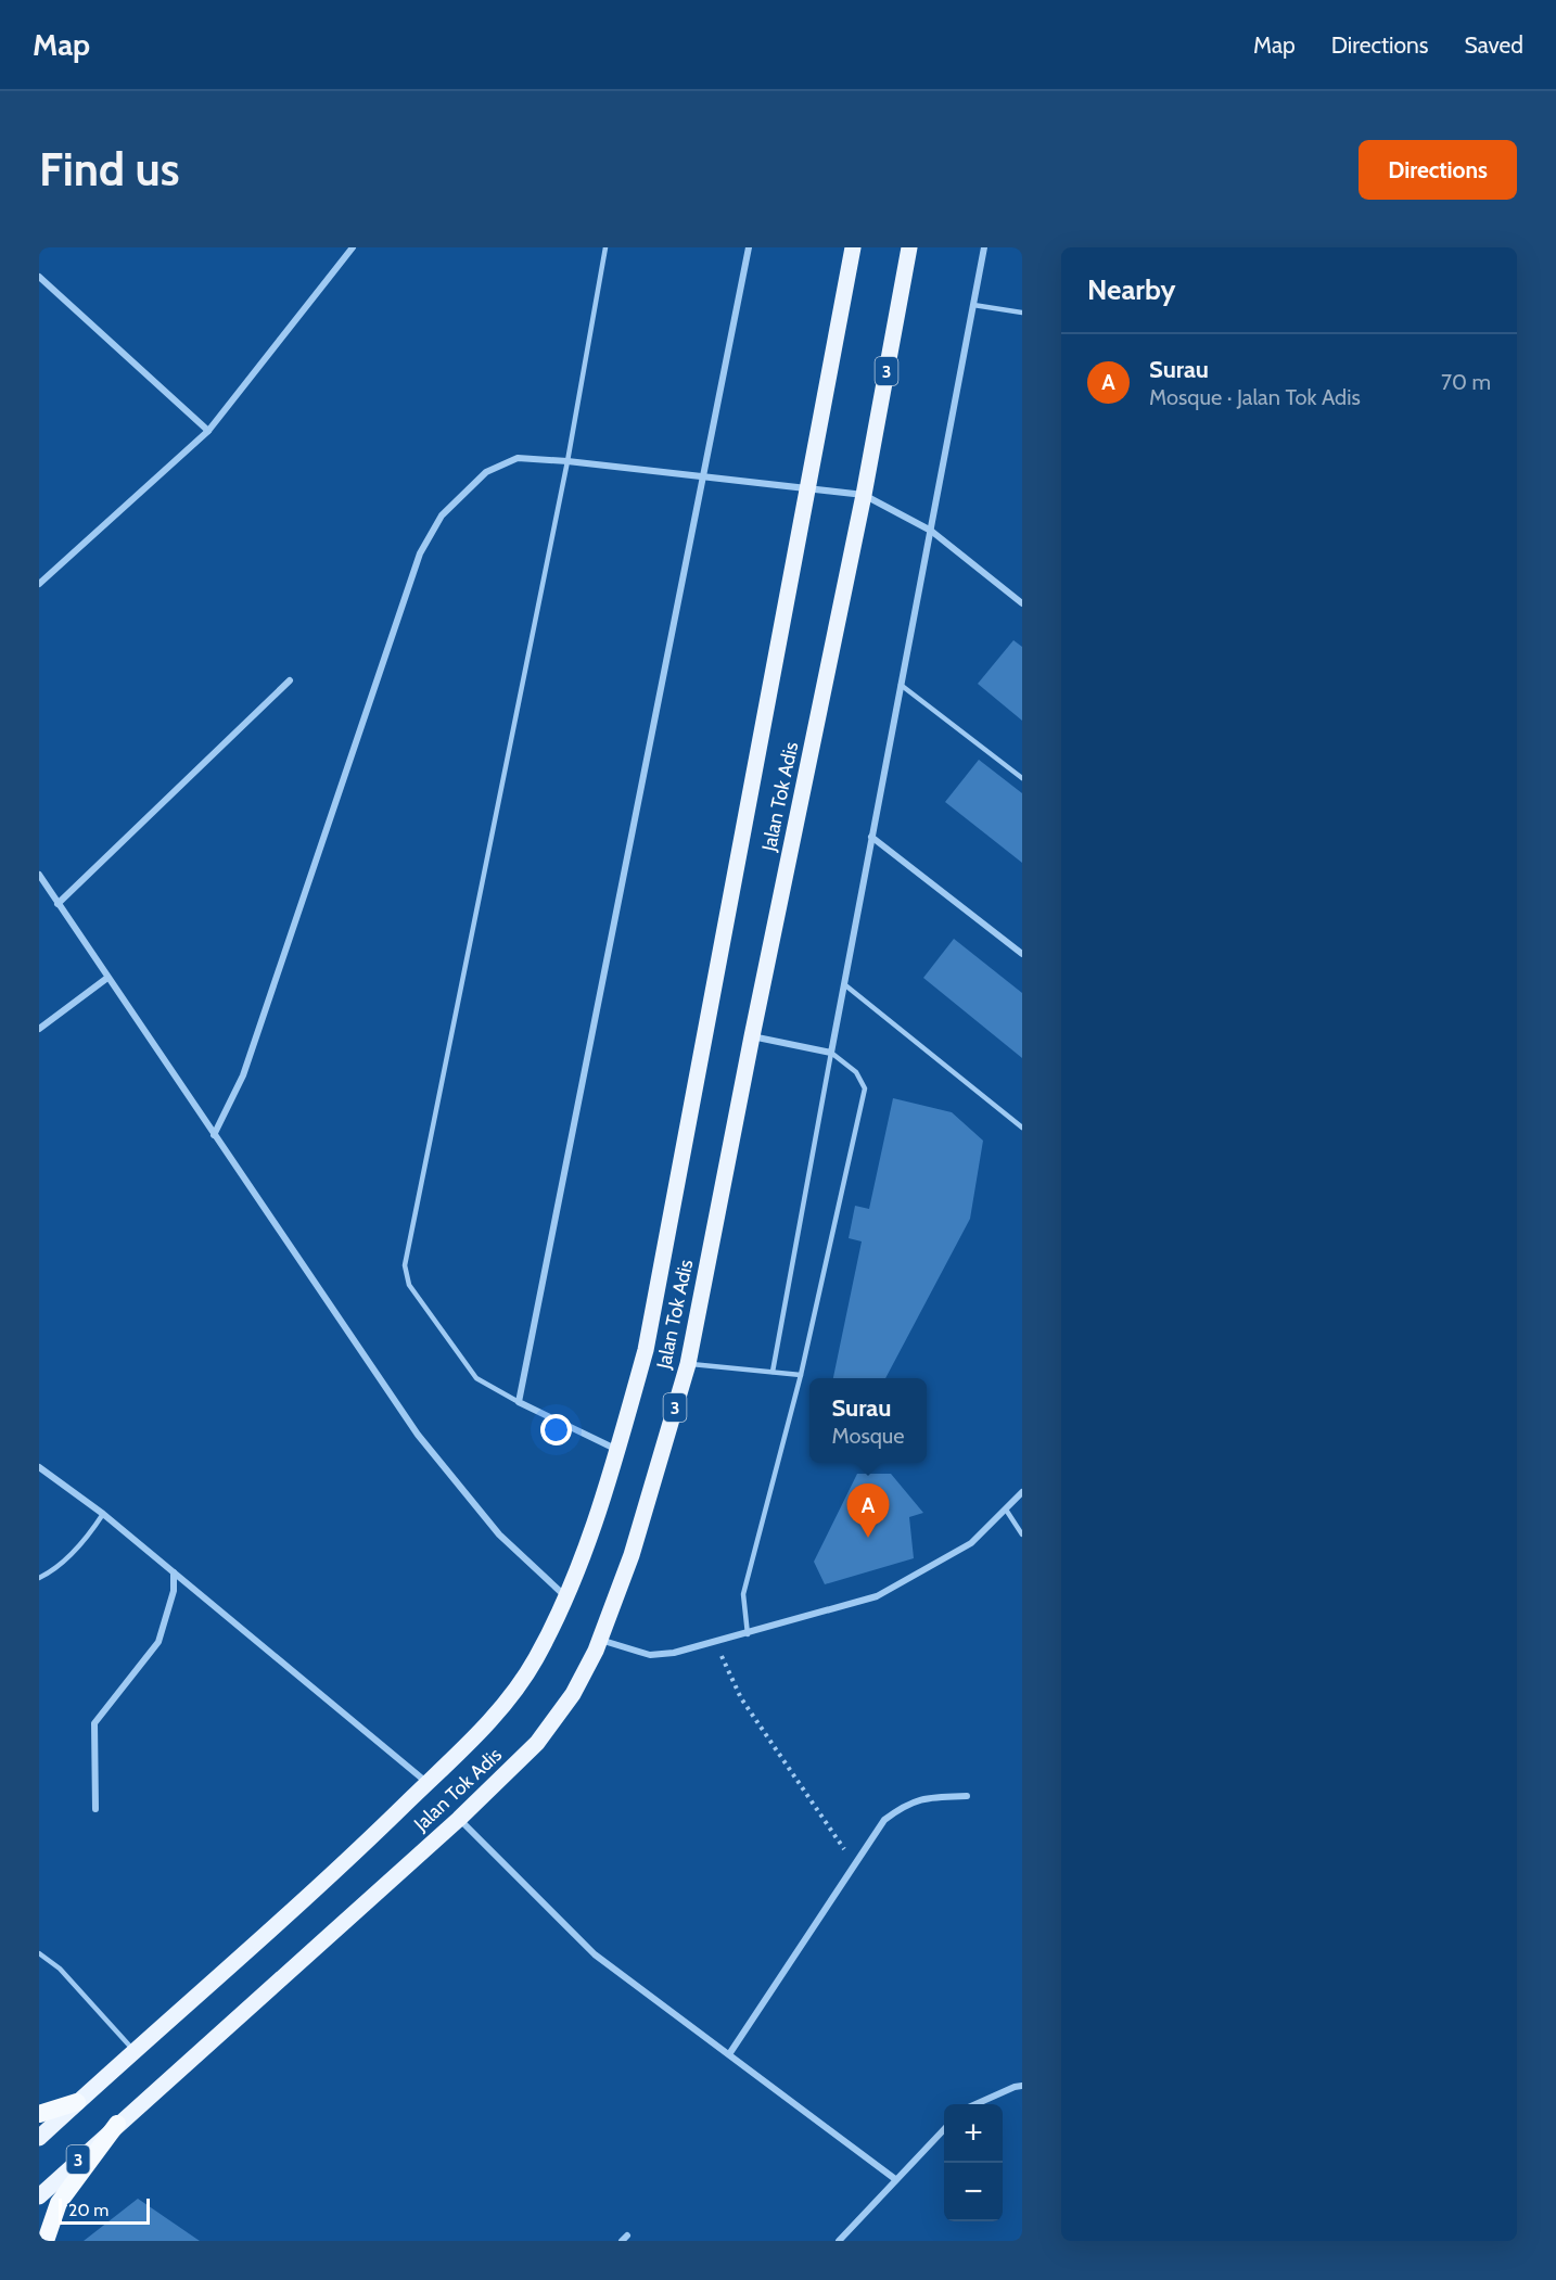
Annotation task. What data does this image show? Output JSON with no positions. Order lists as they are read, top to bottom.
{
  "streets": {
    "main road": ["3", "Jalan Tok Adis"]
  },
  "scale_bar": "20 m",
  "page": {
    "header": "Map",
    "nav": ["Map", "Directions", "Saved"],
    "buttons": "Directions",
    "title": "Find us",
    "heading": "Nearby",
    "list": [
      {
        "mark": "A",
        "name": "Surau",
        "note": "Mosque · Jalan Tok Adis",
        "value": "70 m"
      }
    ],
    "popup": ["Surau", "Mosque"],
    "pins": "A",
    "map_buttons": ["+", "−"],
    "scale": "20 m"
  }
}
